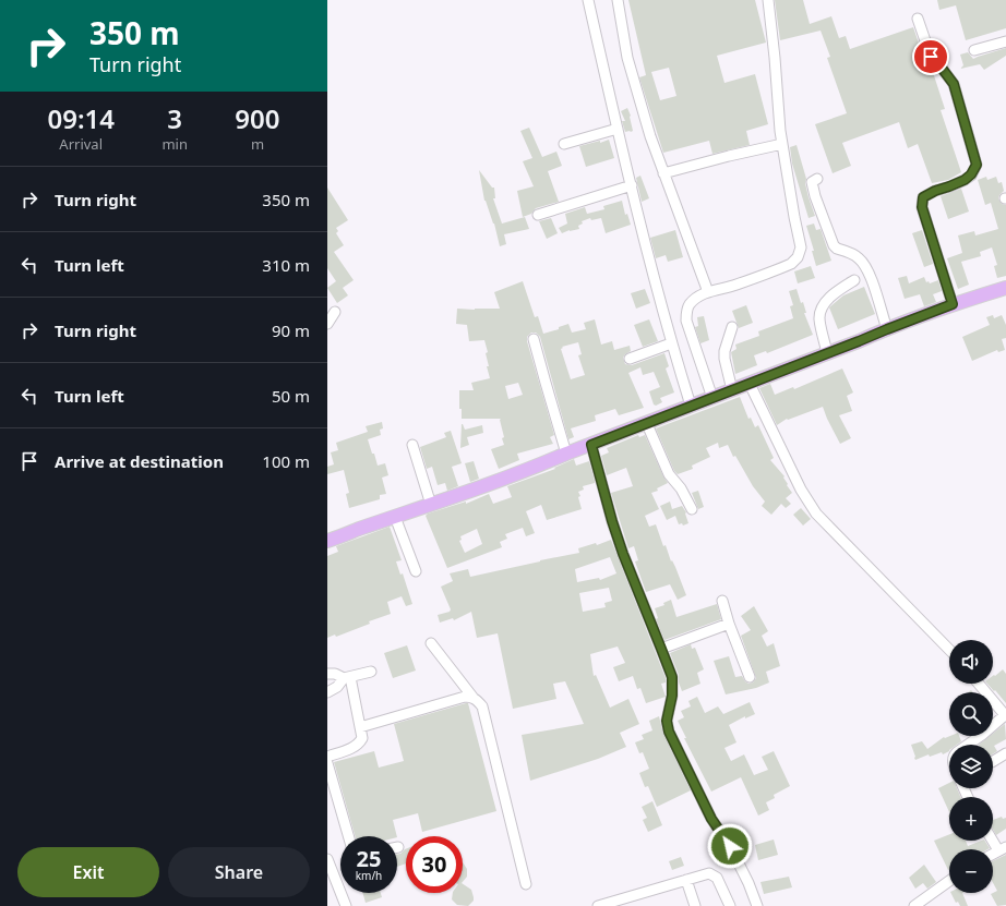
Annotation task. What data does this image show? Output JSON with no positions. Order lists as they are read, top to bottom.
{
  "page": {
    "turn": ["350 m", "Turn right"],
    "eta": [
      "09:14",
      "Arrival",
      "3",
      "min",
      "900",
      "m"
    ],
    "list": [
      {
        "name": "Turn right",
        "value": "350 m"
      },
      {
        "name": "Turn left",
        "value": "310 m"
      },
      {
        "name": "Turn right",
        "value": "90 m"
      },
      {
        "name": "Turn left",
        "value": "50 m"
      },
      {
        "name": "Arrive at destination",
        "value": "100 m"
      }
    ],
    "map_buttons": ["+", "−"],
    "speed": "25 km/h",
    "limit": "30",
    "buttons": ["Exit", "Share"]
  }
}
